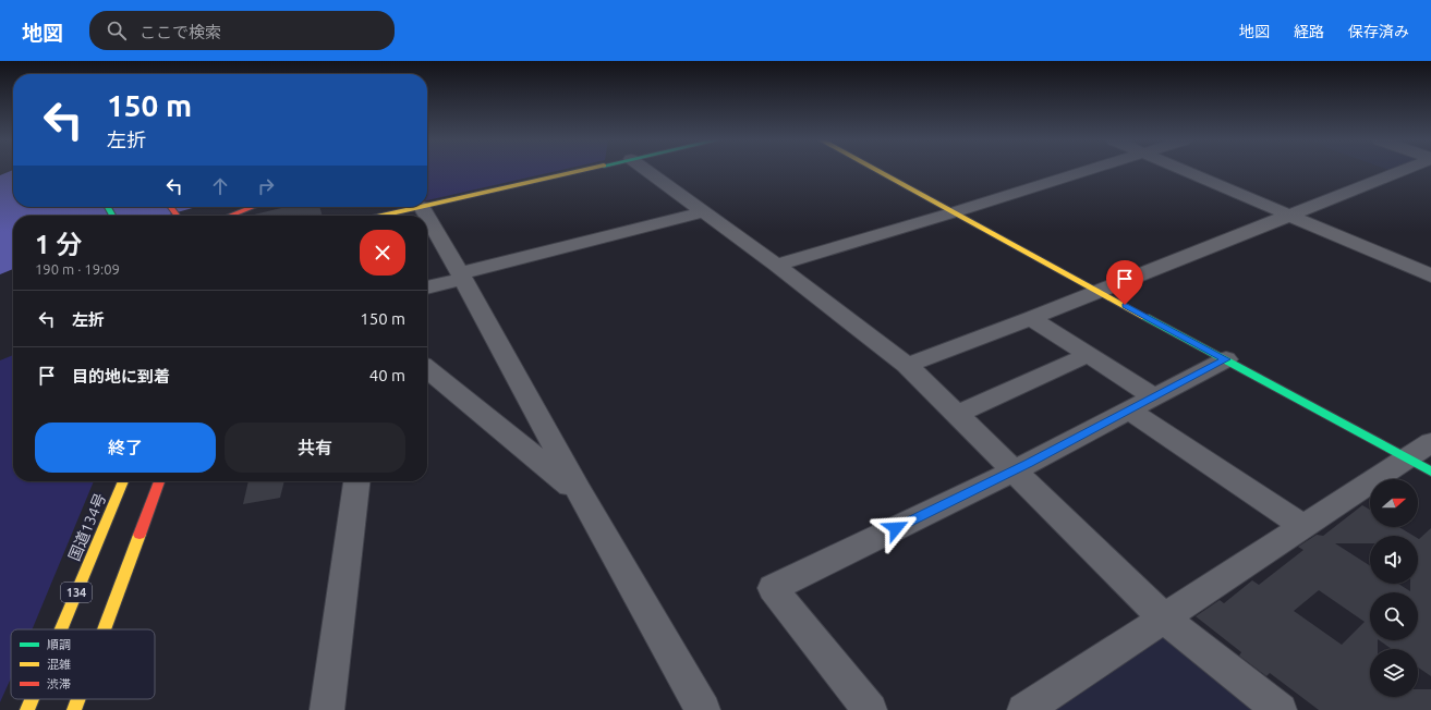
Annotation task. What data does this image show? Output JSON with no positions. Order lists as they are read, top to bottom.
{
  "streets": {
    "main road": ["国道134号", "134"]
  },
  "legend": ["順調", "混雑", "渋滞"],
  "north": "right",
  "page": {
    "header": "地図",
    "search": "ここで検索",
    "nav": ["地図", "経路", "保存済み"],
    "turn": ["150 m", "左折"],
    "heading": ["1 分", "190 m · 19:09"],
    "list": [
      {
        "name": "左折",
        "value": "150 m"
      },
      {
        "name": "目的地に到着",
        "value": "40 m"
      }
    ],
    "buttons": ["終了", "共有"]
  }
}
